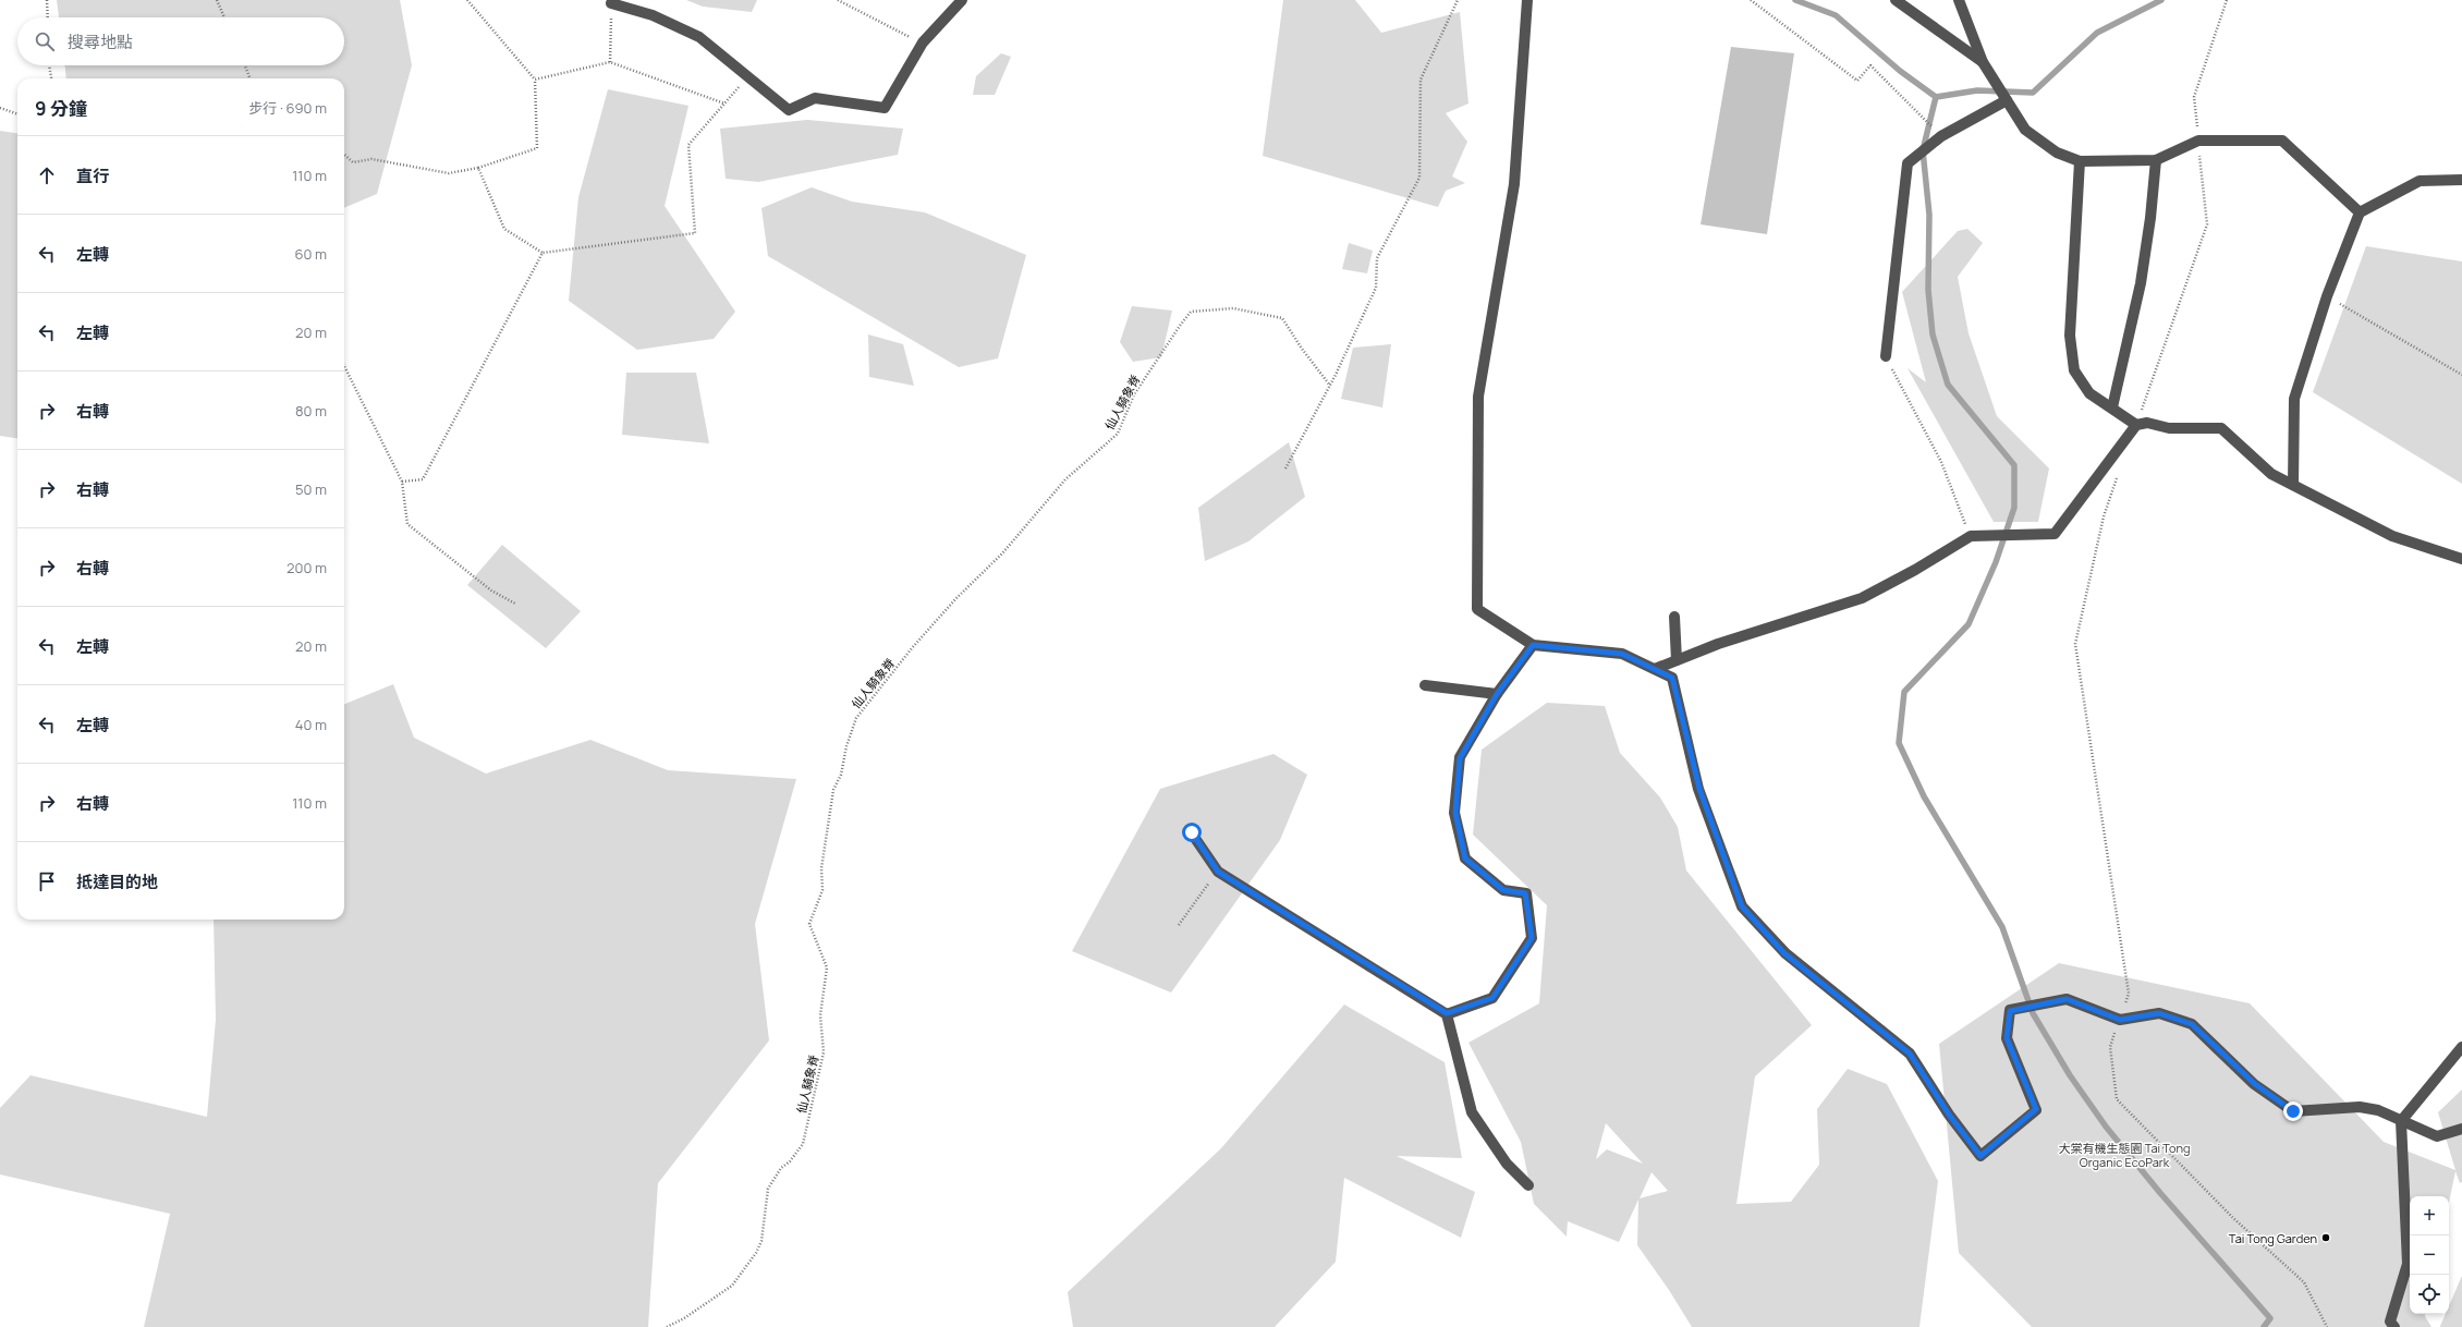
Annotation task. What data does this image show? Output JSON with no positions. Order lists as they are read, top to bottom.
{
  "streets": {
    "path": ["仙人騎象脊"]
  },
  "parks": ["大棠有機生態園 Tai Tong Organic EcoPark"],
  "places": ["Tai Tong Garden"],
  "page": {
    "search": "搜尋地點",
    "heading": ["9 分鐘", "步行 · 690 m"],
    "list": [
      ["直行", "110 m"],
      ["左轉", "60 m"],
      ["左轉", "20 m"],
      ["右轉", "80 m"],
      ["右轉", "50 m"],
      ["右轉", "200 m"],
      ["左轉", "20 m"],
      ["左轉", "40 m"],
      ["右轉", "110 m"],
      "抵達目的地"
    ],
    "map_buttons": ["+", "−"]
  }
}
